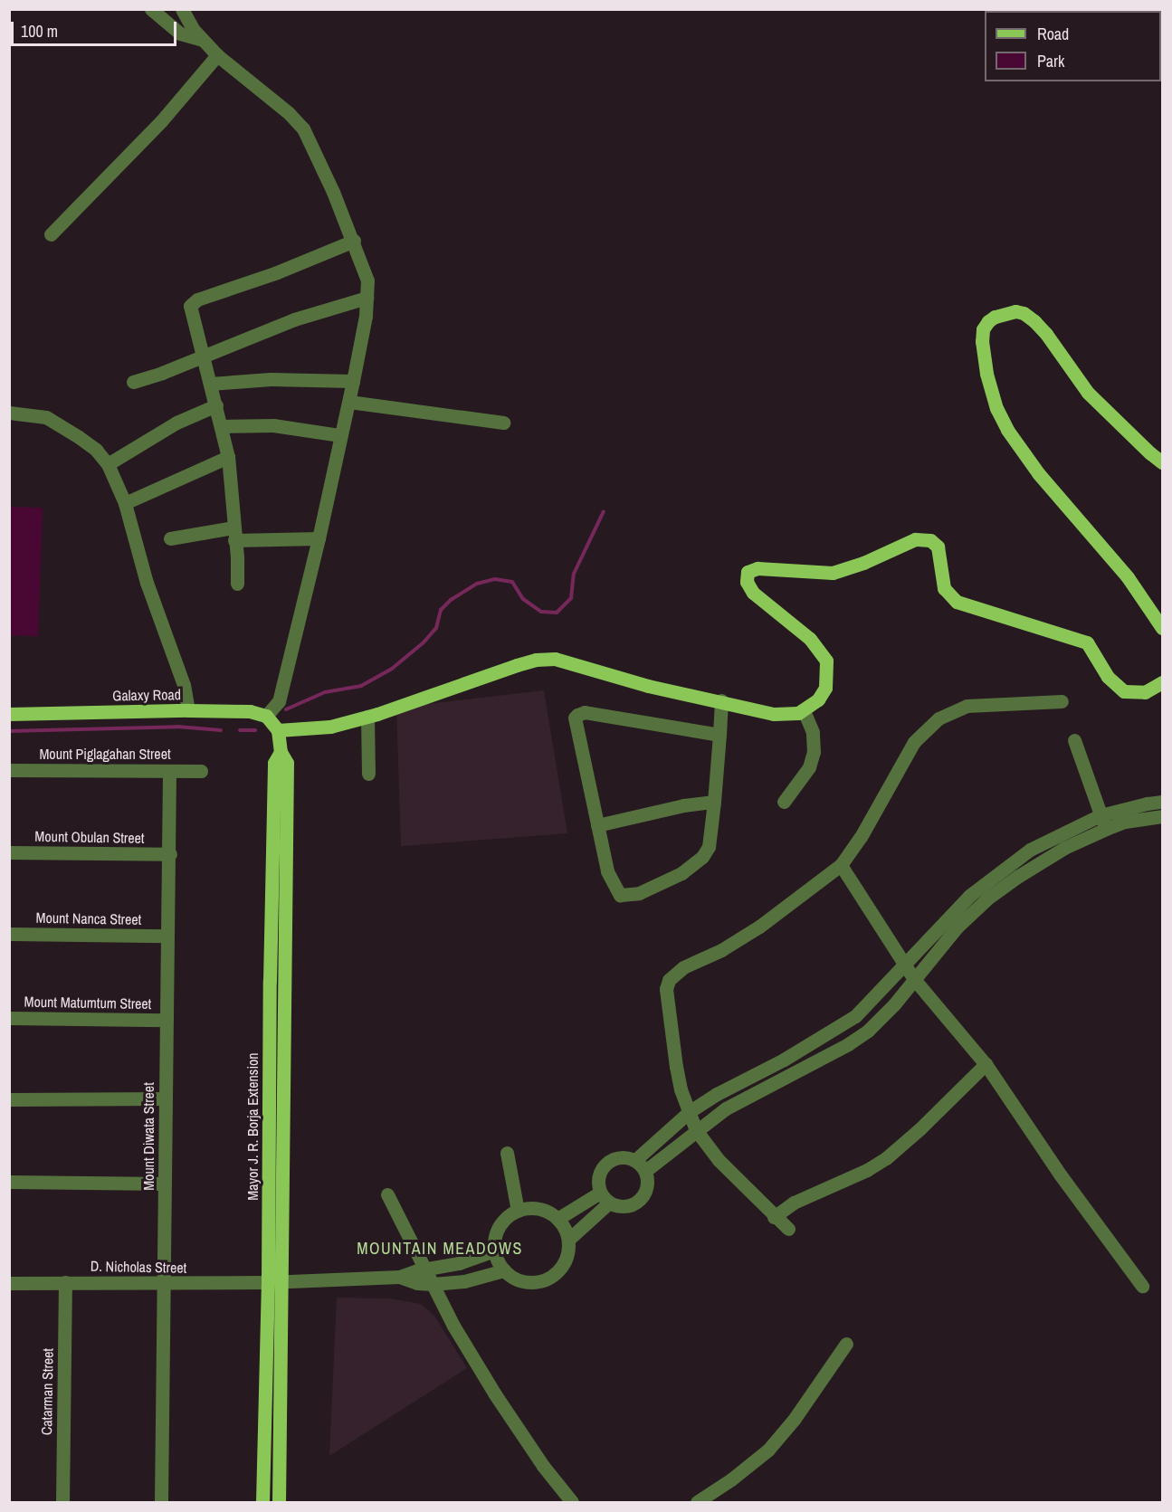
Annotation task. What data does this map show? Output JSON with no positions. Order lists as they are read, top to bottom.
{
  "streets": {
    "main road": ["Galaxy Road", "Mayor J. R. Borja Extension"],
    "street": [
      "Mount Piglagahan Street",
      "Mount Obulan Street",
      "Mount Nanca Street",
      "Mount Matumtum Street",
      "Mount Diwata Street",
      "D. Nicholas Street",
      "Catarman Street"
    ]
  },
  "crossings": [
    ["Mount Piglagahan Street", "Mount Diwata Street"],
    ["Mount Obulan Street", "Mount Diwata Street"],
    ["Mount Nanca Street", "Mount Diwata Street"],
    ["Mount Matumtum Street", "Mount Diwata Street"],
    ["Mayor J. R. Borja Extension", "D. Nicholas Street"],
    ["Mount Diwata Street", "D. Nicholas Street"],
    ["D. Nicholas Street", "Catarman Street"]
  ],
  "districts": ["MOUNTAIN MEADOWS"],
  "legend": ["Road", "Park"],
  "scale_bar": "100 m"
}
